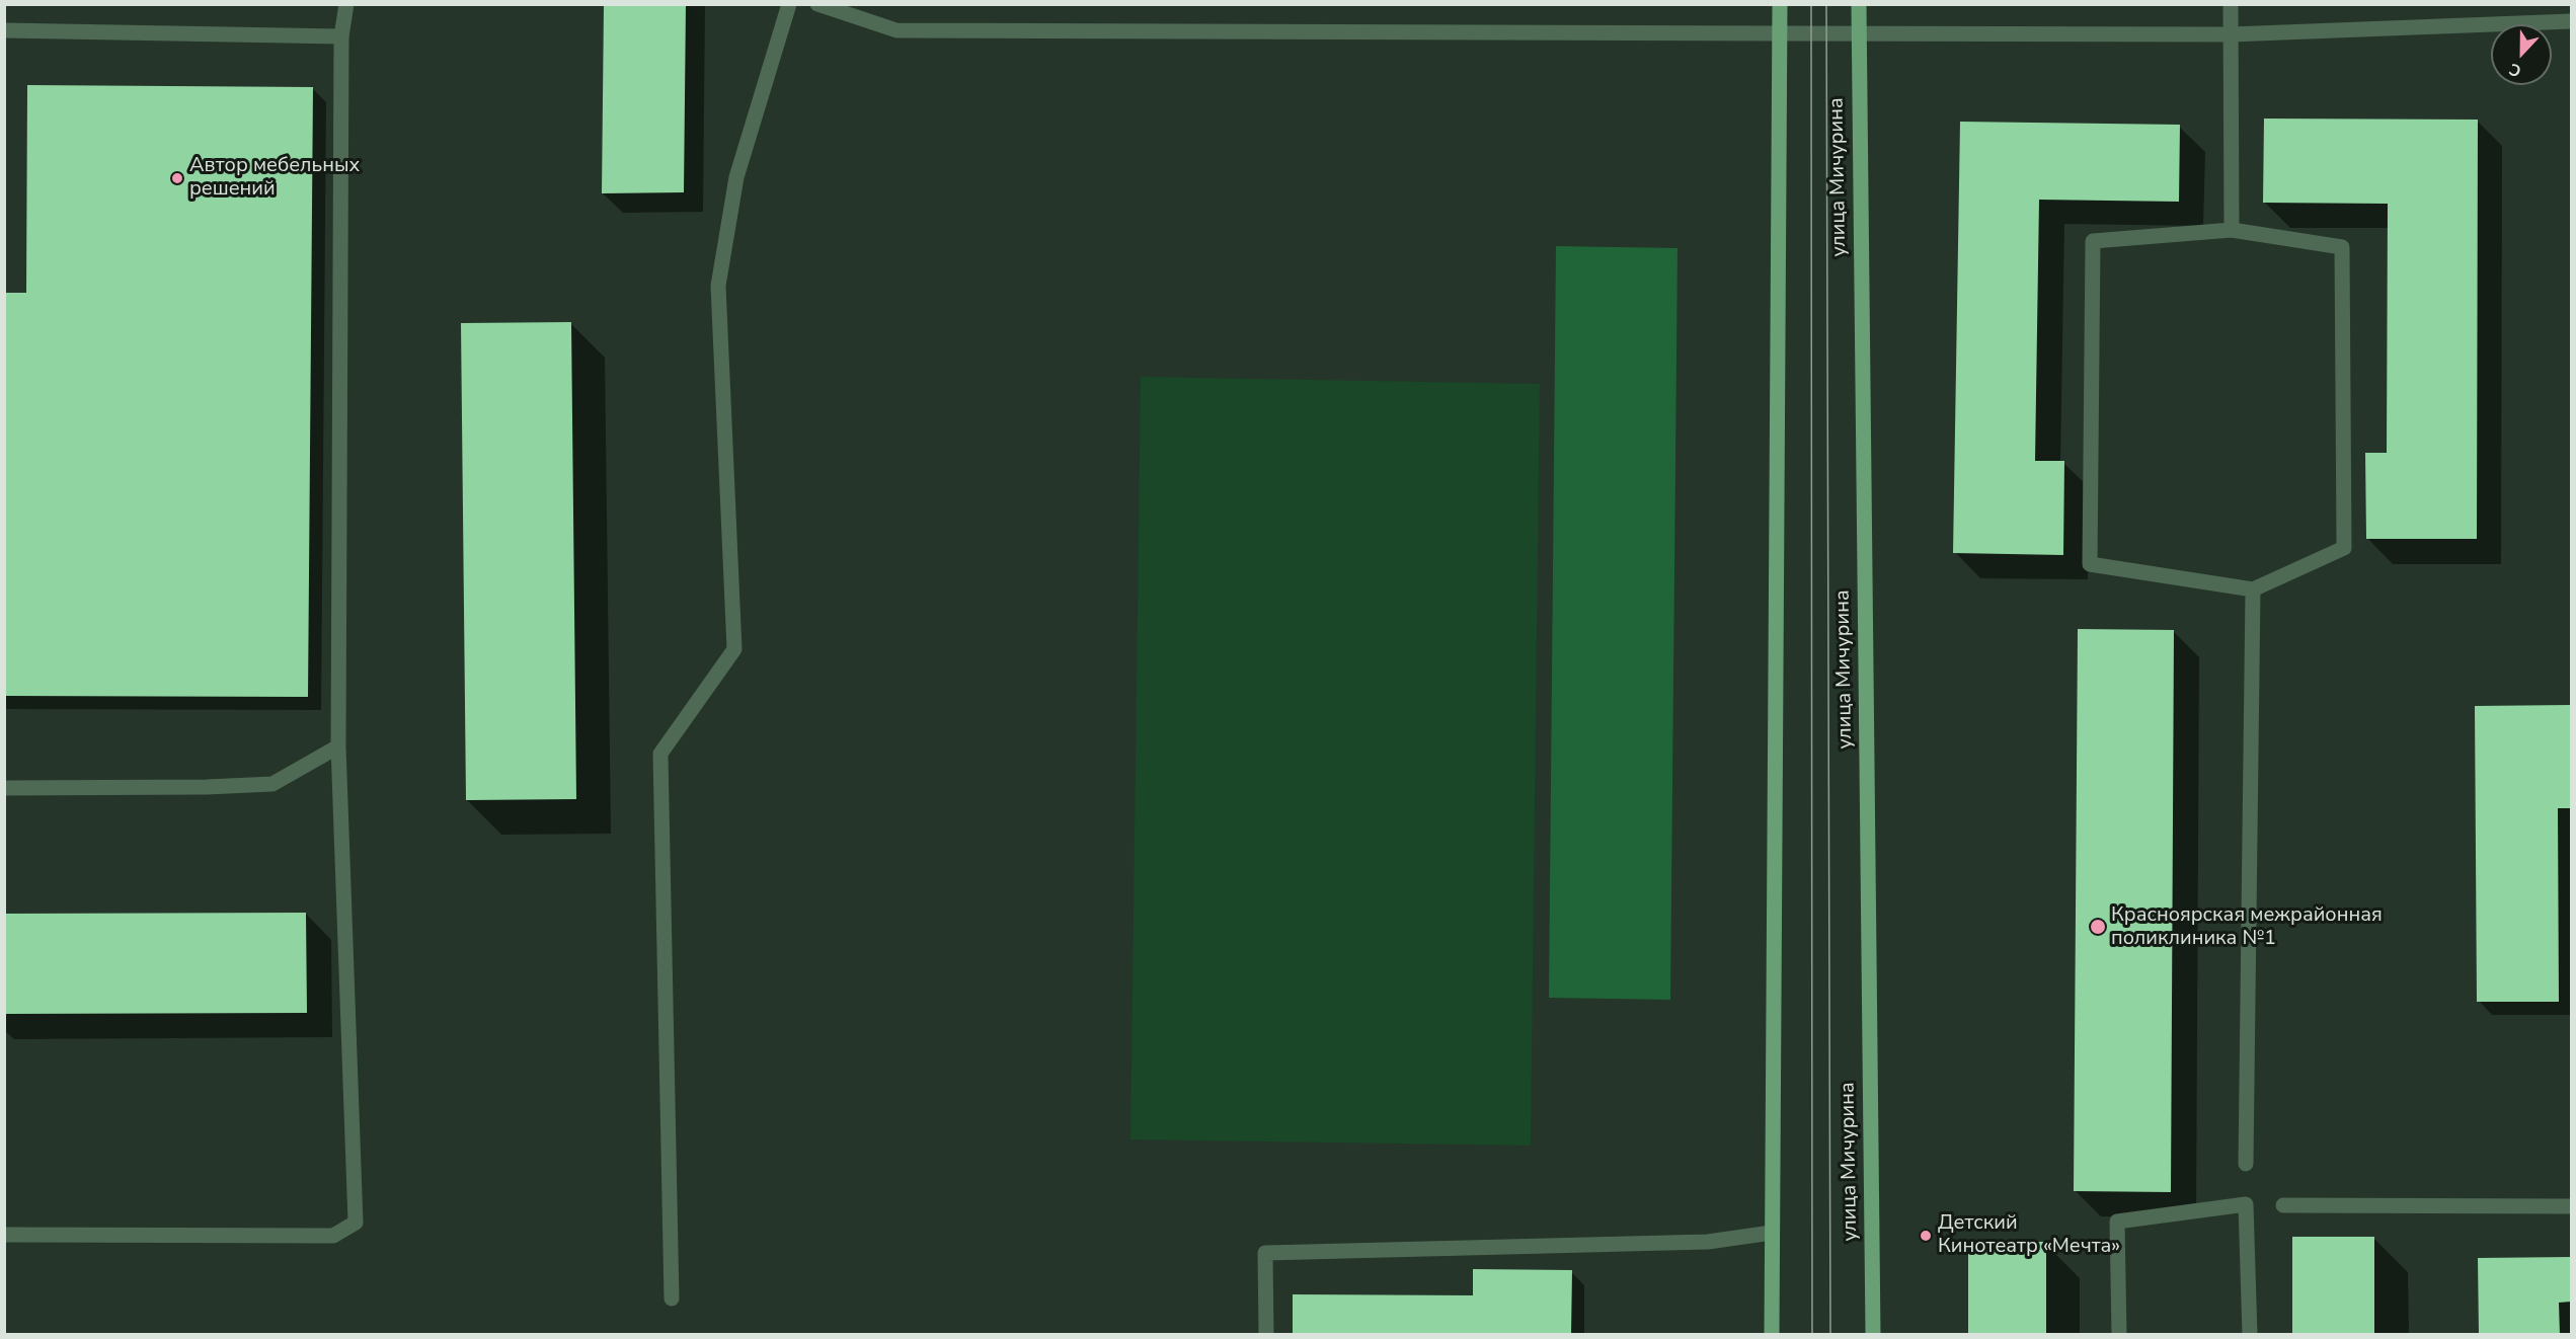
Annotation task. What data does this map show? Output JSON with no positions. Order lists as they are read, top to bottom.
{
  "streets": {
    "main road": ["улица Мичурина"]
  },
  "places": ["Автор мебельных решений", "Красноярская межрайонная поликлиника №1", "Детский Кинотеатр «Мечта»"],
  "north": "bottom"
}
